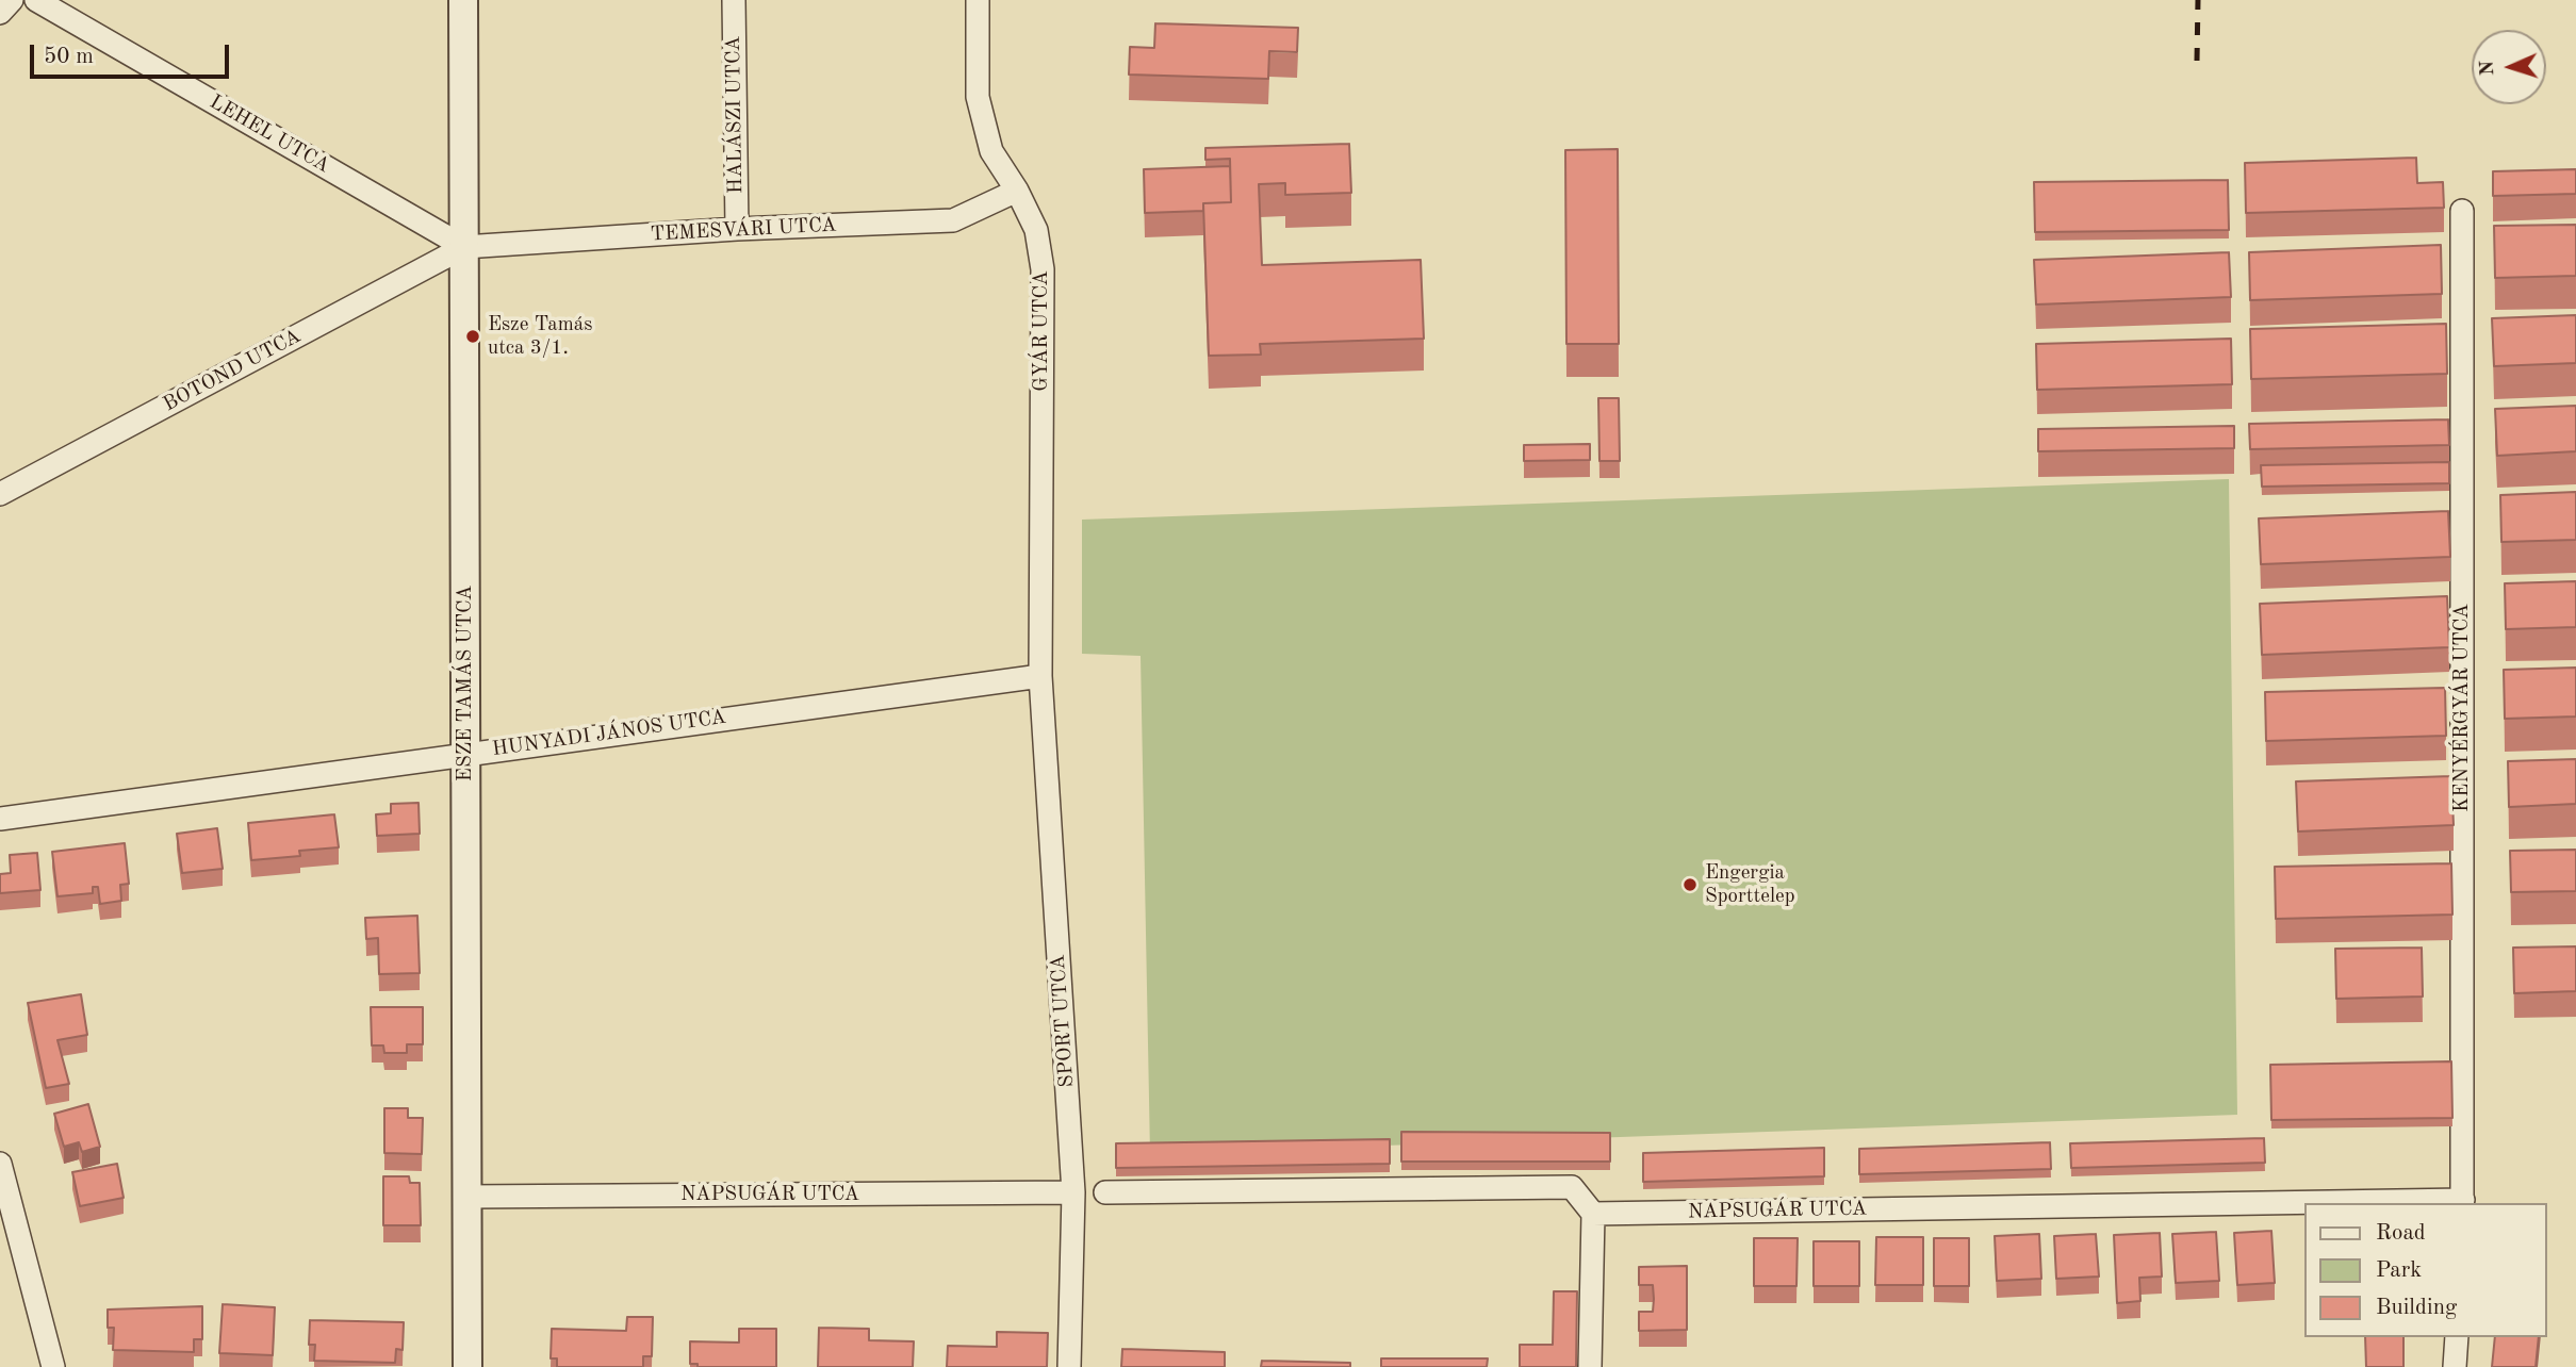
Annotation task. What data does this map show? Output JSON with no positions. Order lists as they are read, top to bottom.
{
  "streets": {
    "street": [
      "HALÁSZI UTCA",
      "LEHEL UTCA",
      "TEMESVÁRI UTCA",
      "GYÁR UTCA",
      "BOTOND UTCA",
      "ESZE TAMÁS UTCA",
      "KENYÉRGYÁR UTCA",
      "HUNYADI JÁNOS UTCA",
      "SPORT UTCA",
      "NAPSUGÁR UTCA"
    ]
  },
  "crossings": [
    ["HALÁSZI UTCA", "TEMESVÁRI UTCA"],
    ["LEHEL UTCA", "TEMESVÁRI UTCA"],
    ["LEHEL UTCA", "BOTOND UTCA"],
    ["LEHEL UTCA", "ESZE TAMÁS UTCA"],
    ["TEMESVÁRI UTCA", "GYÁR UTCA"],
    ["TEMESVÁRI UTCA", "BOTOND UTCA"],
    ["TEMESVÁRI UTCA", "ESZE TAMÁS UTCA"],
    ["GYÁR UTCA", "HUNYADI JÁNOS UTCA"],
    ["GYÁR UTCA", "SPORT UTCA"],
    ["BOTOND UTCA", "ESZE TAMÁS UTCA"],
    ["ESZE TAMÁS UTCA", "HUNYADI JÁNOS UTCA"],
    ["ESZE TAMÁS UTCA", "NAPSUGÁR UTCA"],
    ["HUNYADI JÁNOS UTCA", "SPORT UTCA"],
    ["SPORT UTCA", "NAPSUGÁR UTCA"]
  ],
  "places": ["Esze Tamás utca 3/1.", "Engergia Sporttelep"],
  "legend": ["Road", "Park", "Building"],
  "scale_bar": "50 m",
  "north": "left"
}
